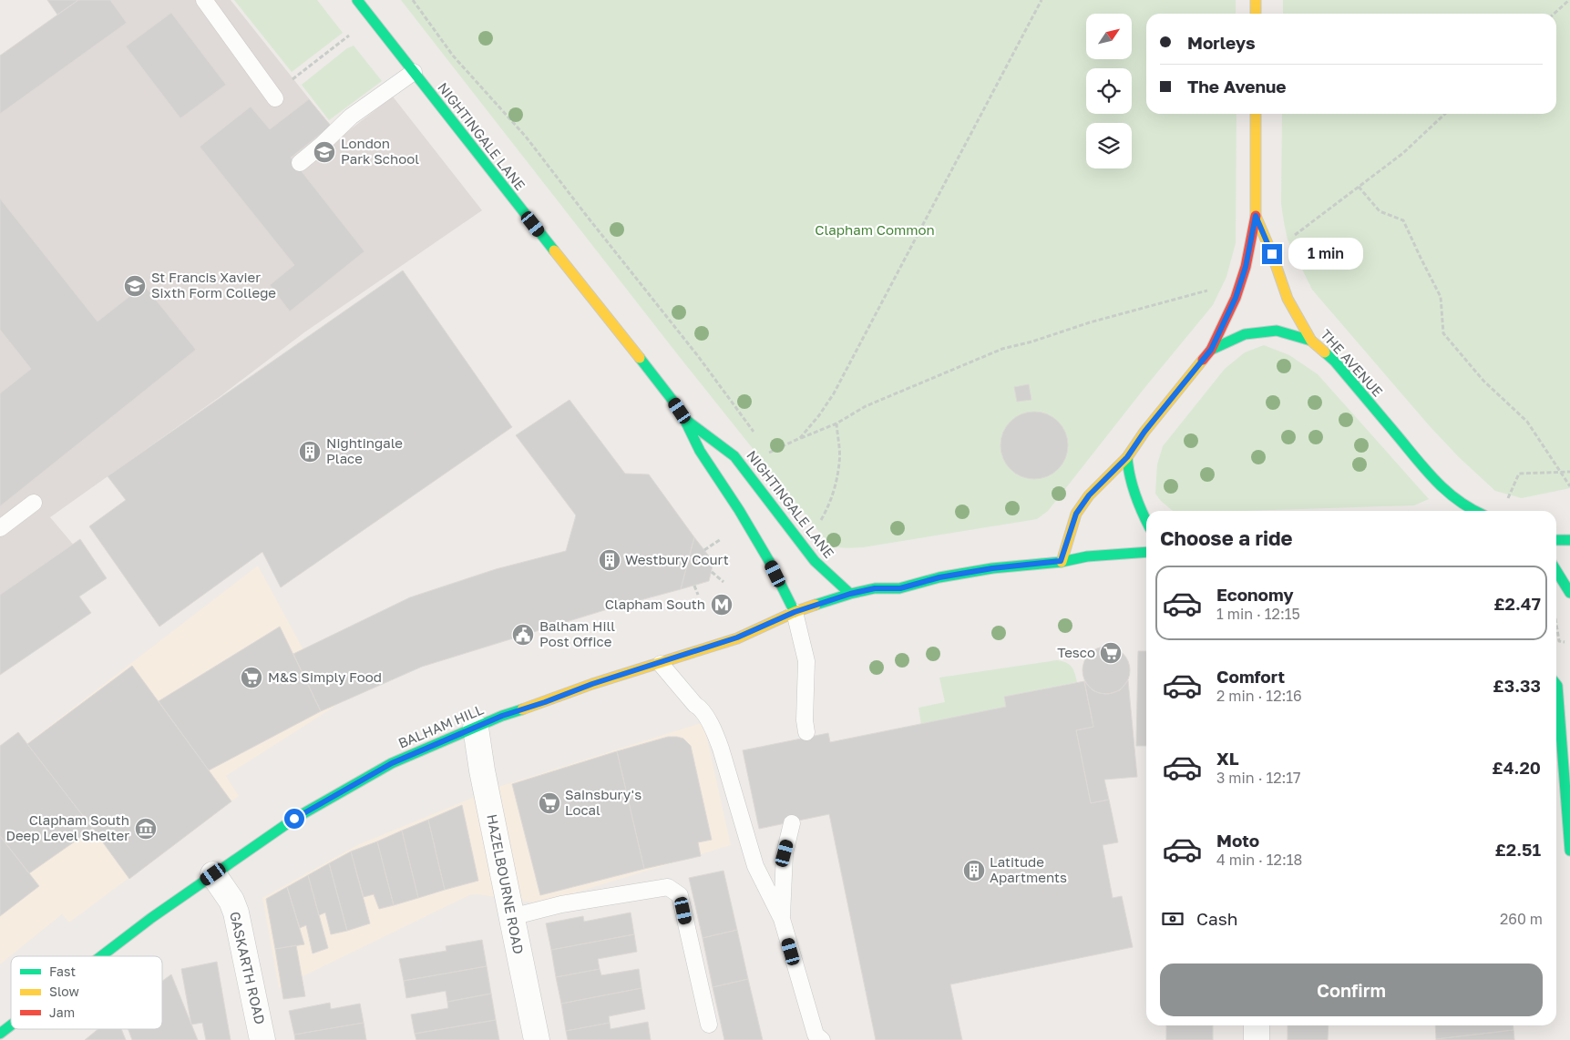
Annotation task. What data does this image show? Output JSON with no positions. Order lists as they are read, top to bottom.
{
  "streets": {
    "main road": ["NIGHTINGALE LANE", "THE AVENUE", "BALHAM HILL"],
    "street": ["HAZELBOURNE ROAD", "GASKARTH ROAD"]
  },
  "crossings": [
    ["NIGHTINGALE LANE", "BALHAM HILL"],
    ["BALHAM HILL", "HAZELBOURNE ROAD"],
    ["BALHAM HILL", "GASKARTH ROAD"]
  ],
  "parks": ["Clapham Common"],
  "places": {
    "school or university": ["London Park School", "St Francis Xavier Sixth Form College"],
    "building": ["Nightingale Place", "Westbury Court", "Latitude Apartments"],
    "metro station": ["Clapham South"],
    "public building": ["Balham Hill Post Office"],
    "supermarket": ["Tesco", "M&S Simply Food", "Sainsbury's Local"],
    "museum": ["Clapham South Deep Level Shelter"]
  },
  "legend": ["Fast", "Slow", "Jam"],
  "north": "top right",
  "page": {
    "banner": ["Morleys", "The Avenue"],
    "bubble": "1 min",
    "heading": "Choose a ride",
    "list": [
      {
        "name": "Economy",
        "note": "1 min · 12:15",
        "value": "£2.47"
      },
      {
        "name": "Comfort",
        "note": "2 min · 12:16",
        "value": "£3.33"
      },
      {
        "name": "XL",
        "note": "3 min · 12:17",
        "value": "£4.20"
      },
      {
        "name": "Moto",
        "note": "4 min · 12:18",
        "value": "£2.51"
      }
    ],
    "pay": ["Cash", "260 m"],
    "buttons": "Confirm"
  }
}
